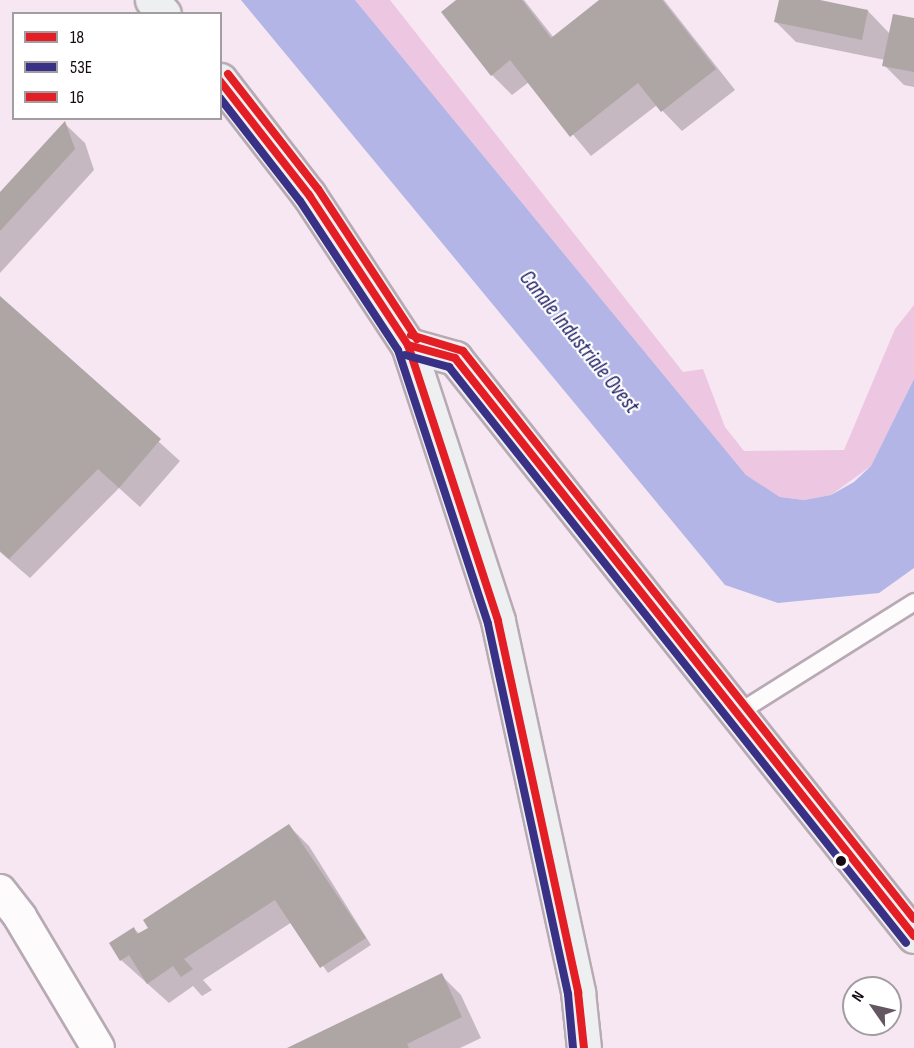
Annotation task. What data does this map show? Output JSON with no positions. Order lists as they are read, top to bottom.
{
  "water": ["Canale Industriale Ovest"],
  "lines": ["transit line 16", "transit line 18", "transit line 53E"],
  "legend": ["18", "53E", "16"],
  "north": "top left"
}
